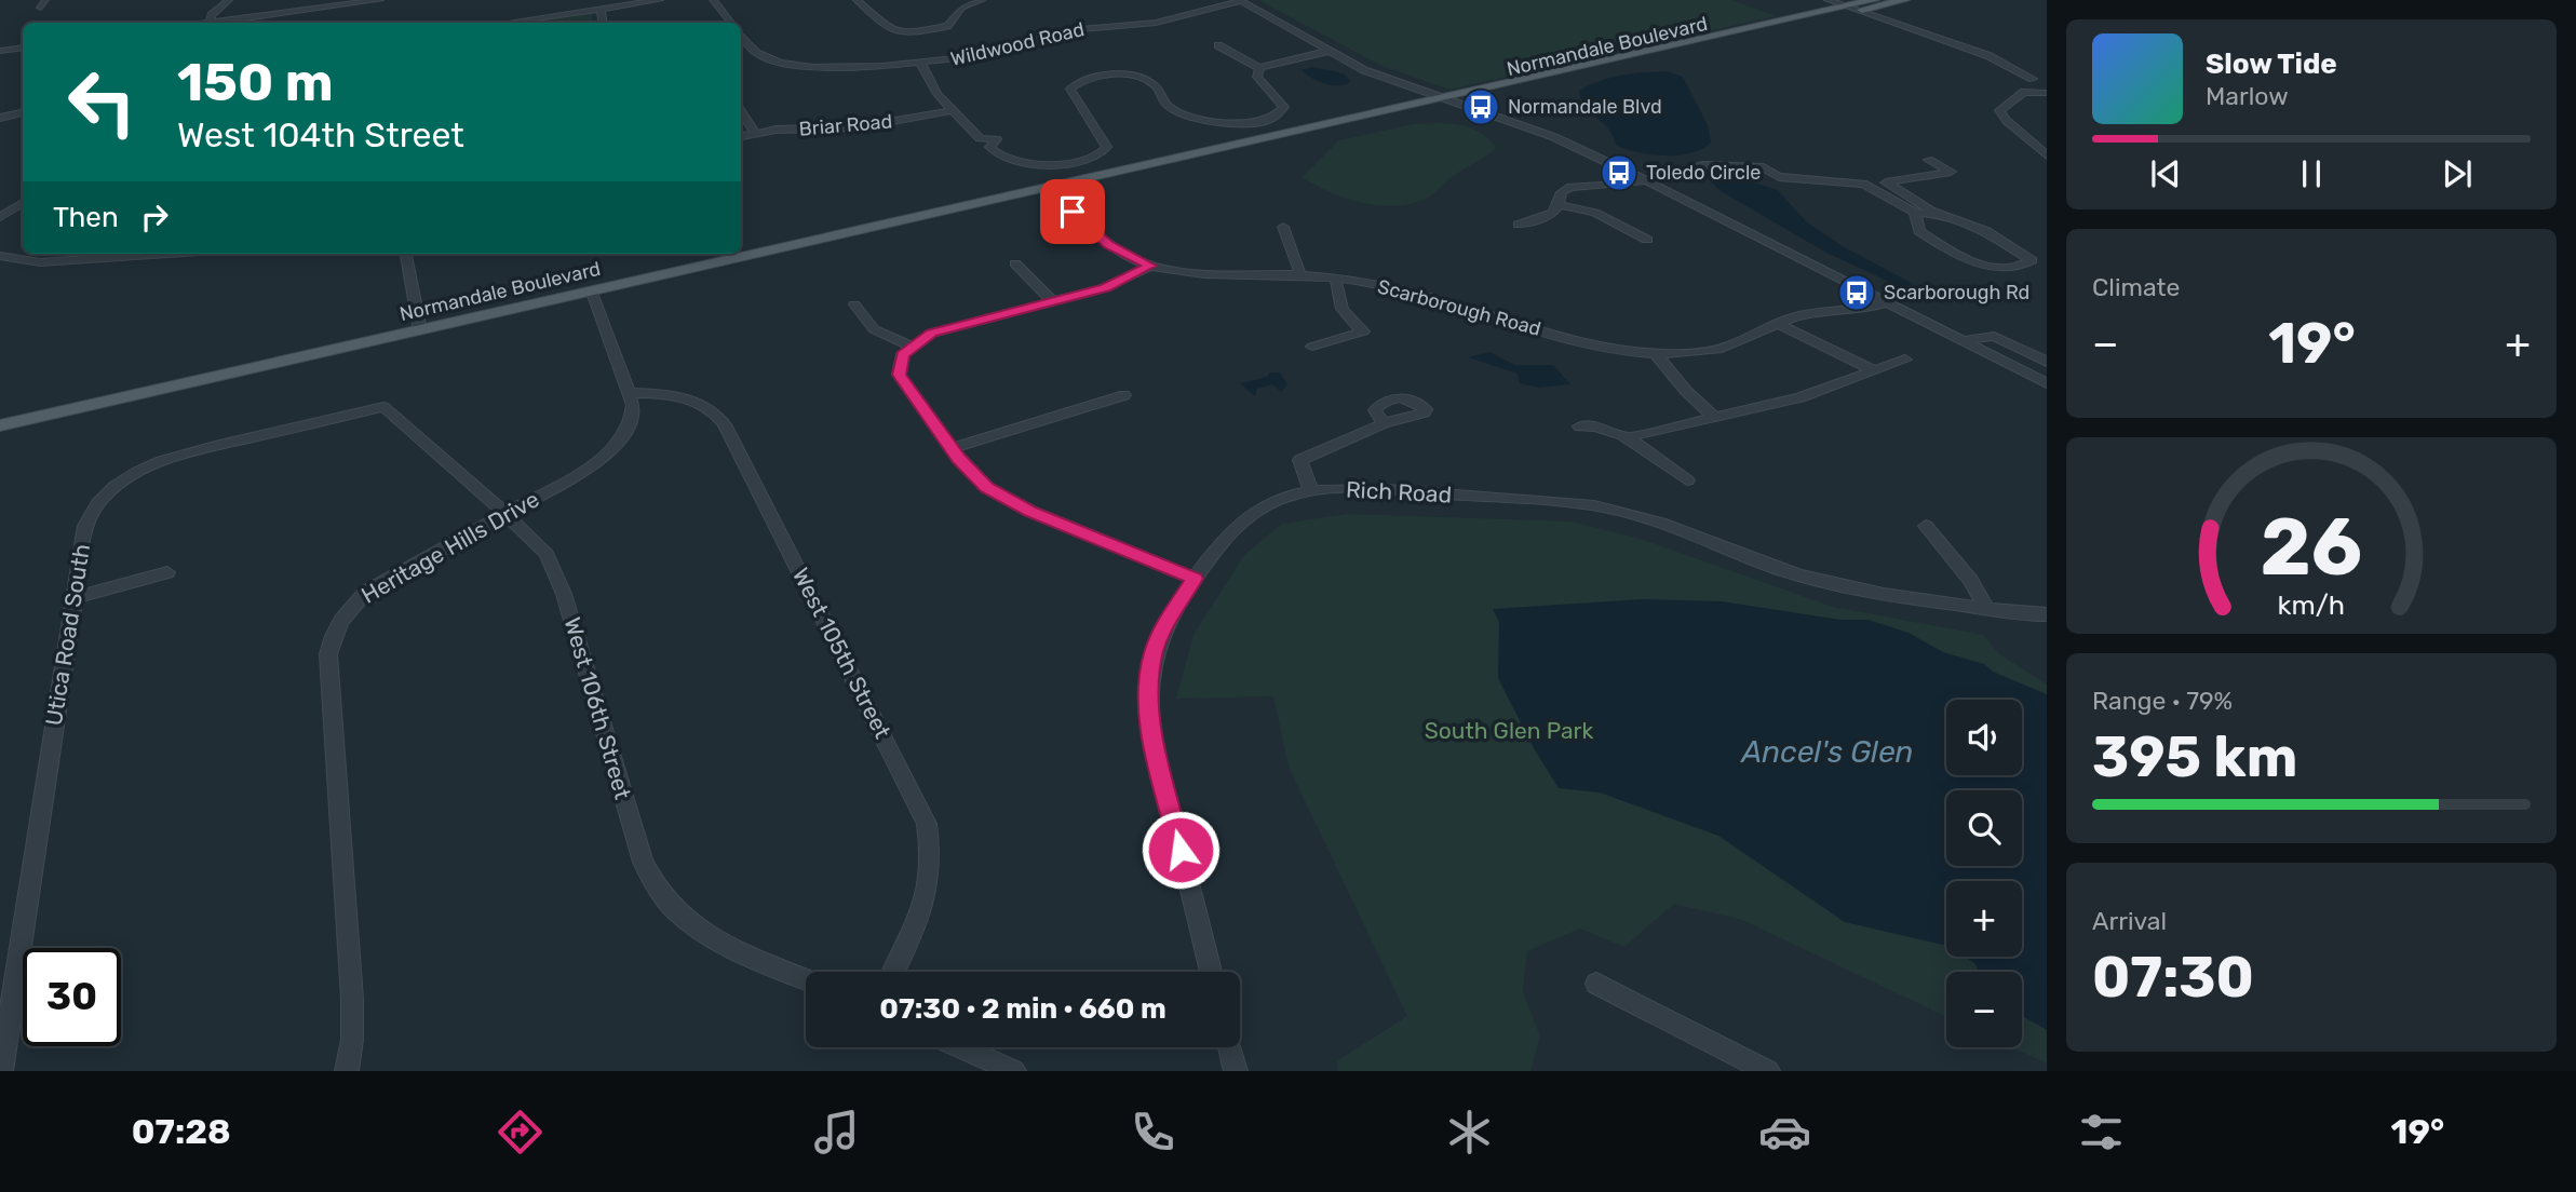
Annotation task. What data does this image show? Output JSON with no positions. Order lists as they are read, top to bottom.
{
  "streets": {
    "main road": ["Normandale Boulevard"],
    "street": [
      "Wildwood Road",
      "Briar Road",
      "Scarborough Road",
      "Rich Road",
      "Heritage Hills Drive",
      "Utica Road South",
      "West 105th Street",
      "West 106th Street"
    ]
  },
  "crossings": [
    ["Normandale Boulevard", "Scarborough Road"],
    ["Normandale Boulevard", "Heritage Hills Drive"],
    ["Heritage Hills Drive", "West 105th Street"],
    ["Heritage Hills Drive", "West 106th Street"],
    ["Utica Road South", "West 106th Street"]
  ],
  "water": ["Ancel's Glen"],
  "parks": ["South Glen Park"],
  "places": {
    "bus stop": ["Normandale Blvd", "Toledo Circle", "Scarborough Rd"]
  },
  "page": {
    "turn": ["150 m", "West 104th Street"],
    "song": ["Slow Tide", "Marlow"],
    "then": "Then",
    "tile": [
      "Climate",
      ["Range · 79%", "395 km"],
      ["Arrival", "07:30"]
    ],
    "heat": ["−", "19°", "+"],
    "map_buttons": ["+", "−"],
    "limit": "30",
    "trip": "07:30 · 2 min · 660 m",
    "tabs": ["07:28", "19°"],
    "gauge": ["26", "km/h"]
  }
}
